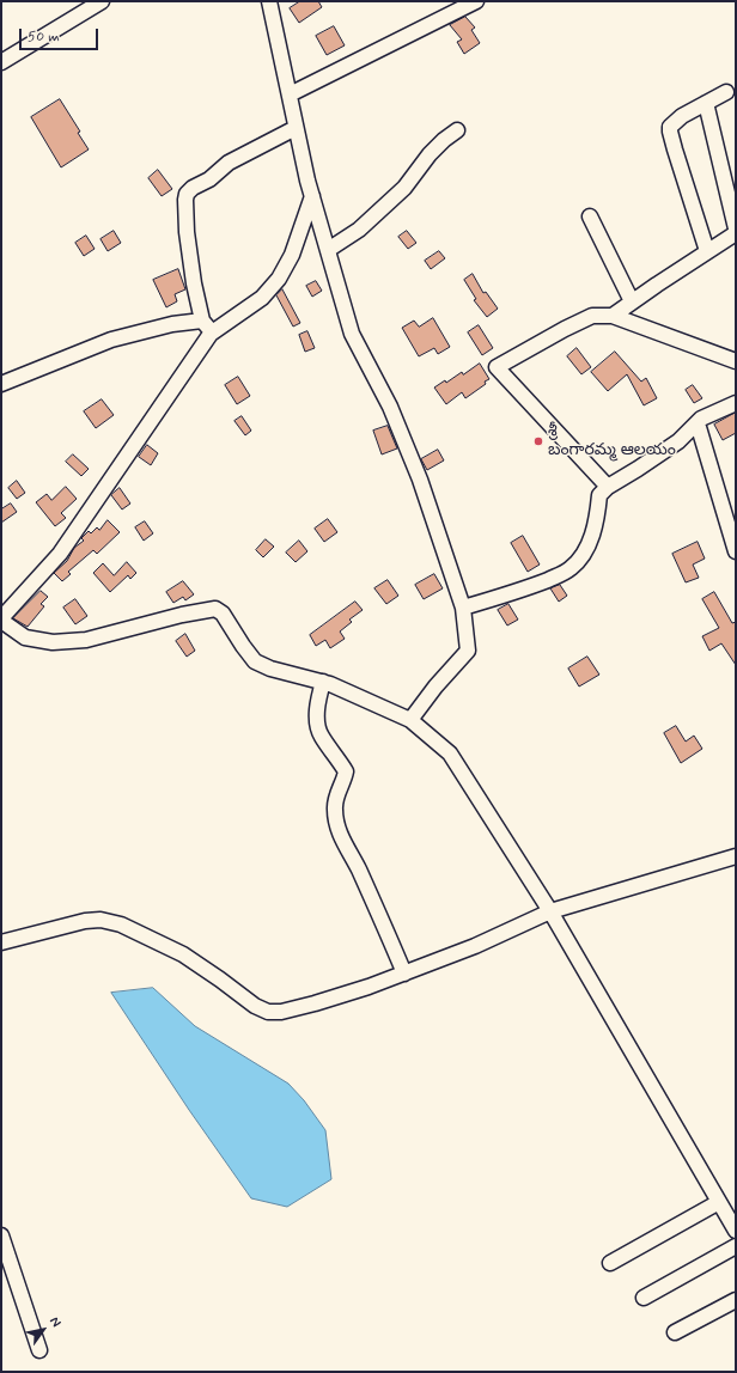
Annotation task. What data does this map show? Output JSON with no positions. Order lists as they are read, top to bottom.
{
  "places": ["శ్రీ బంగారమ్మ ఆలయం"],
  "scale_bar": "50 m",
  "north": "top right"
}
